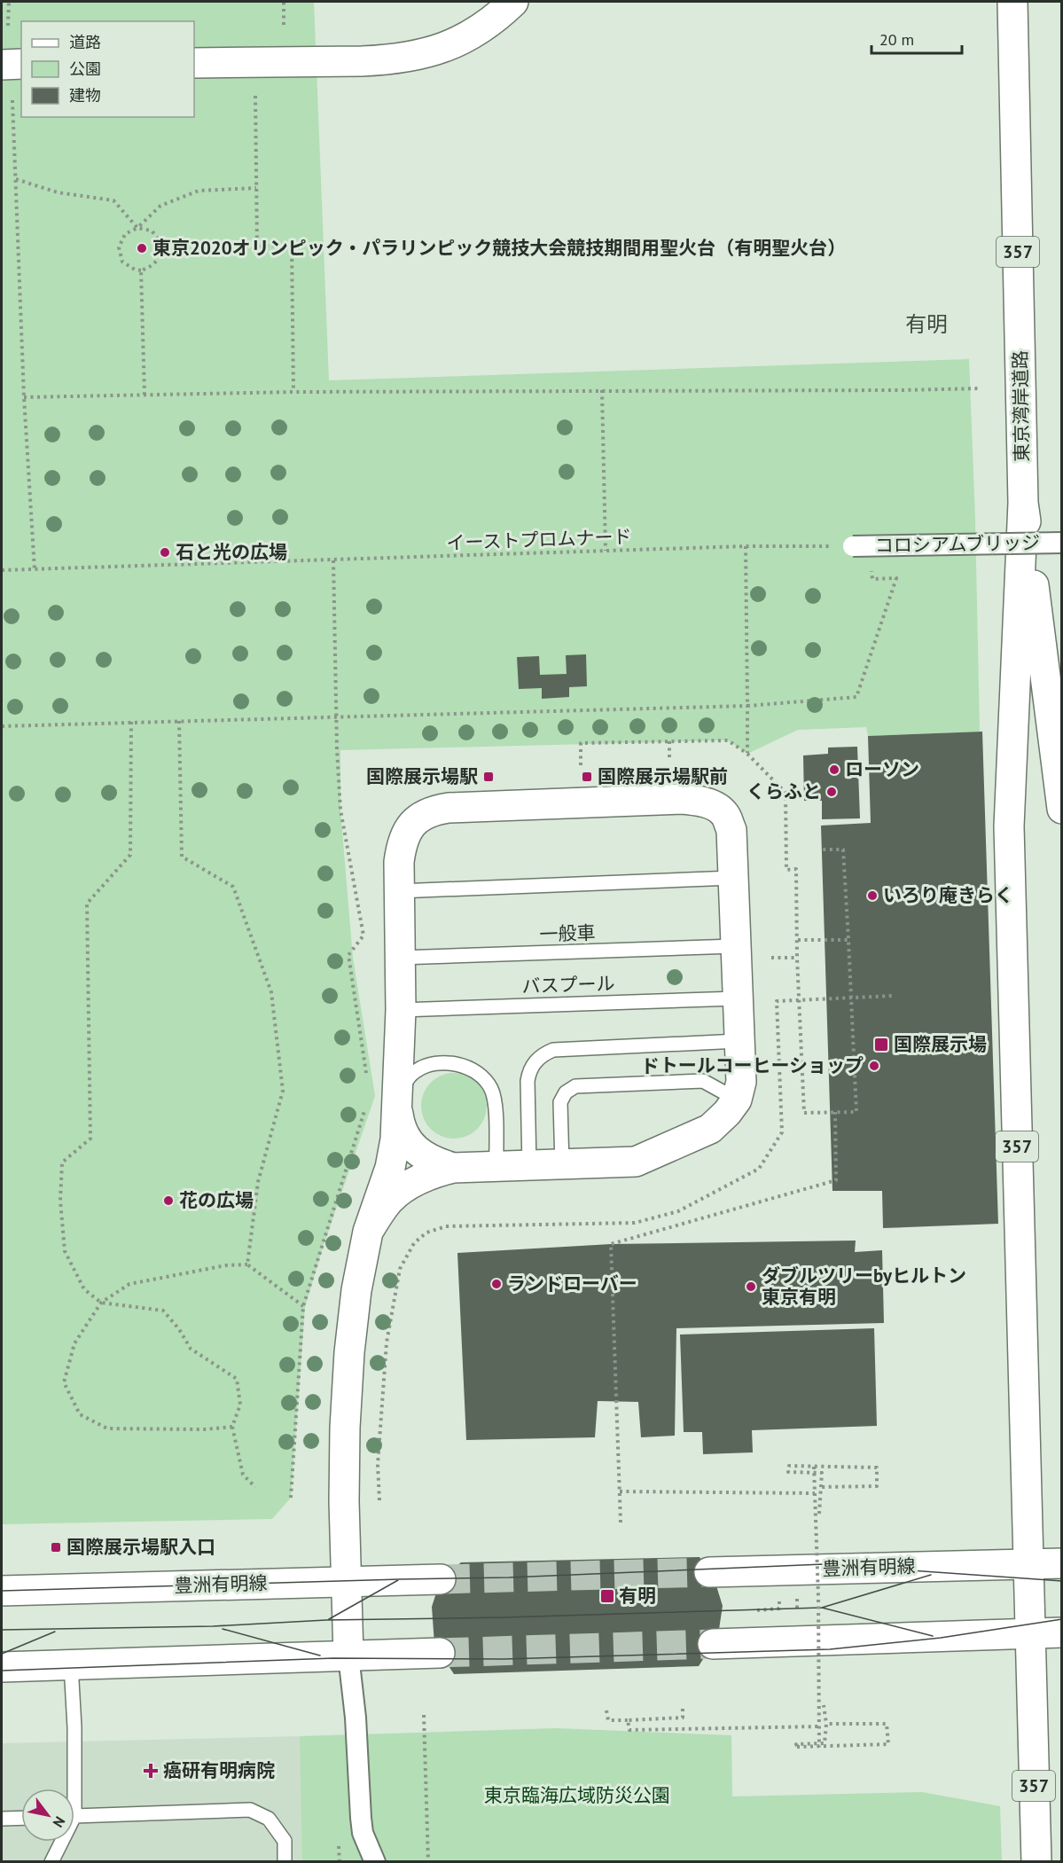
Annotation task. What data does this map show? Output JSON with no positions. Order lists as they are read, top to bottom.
{
  "streets": {
    "main road": ["357", "東京湾岸道路", "豊洲有明線"],
    "street": ["コロシアムブリッジ"],
    "lane": ["一般車", "バスプール"],
    "path": ["イーストプロムナード"]
  },
  "crossings": [
    ["357", "東京湾岸道路"],
    ["357", "豊洲有明線"],
    ["イーストプロムナード", "コロシアムブリッジ"]
  ],
  "districts": ["有明"],
  "parks": ["東京臨海広域防災公園"],
  "places": {
    "other": [
      "東京2020オリンピック・パラリンピック競技大会競技期間用聖火台（有明聖火台）",
      "石と光の広場",
      "ローソン",
      "くらふと",
      "いろり庵きらく",
      "ドトールコーヒーショップ",
      "花の広場",
      "ランドローバー",
      "ダブルツリーbyヒルトン 東京有明"
    ],
    "transit": [
      "国際展示場駅",
      "国際展示場駅前",
      "国際展示場",
      "国際展示場駅入口",
      "有明"
    ],
    "health": ["癌研有明病院"]
  },
  "legend": ["道路", "公園", "建物"],
  "scale_bar": "20 m",
  "north": "bottom right"
}
